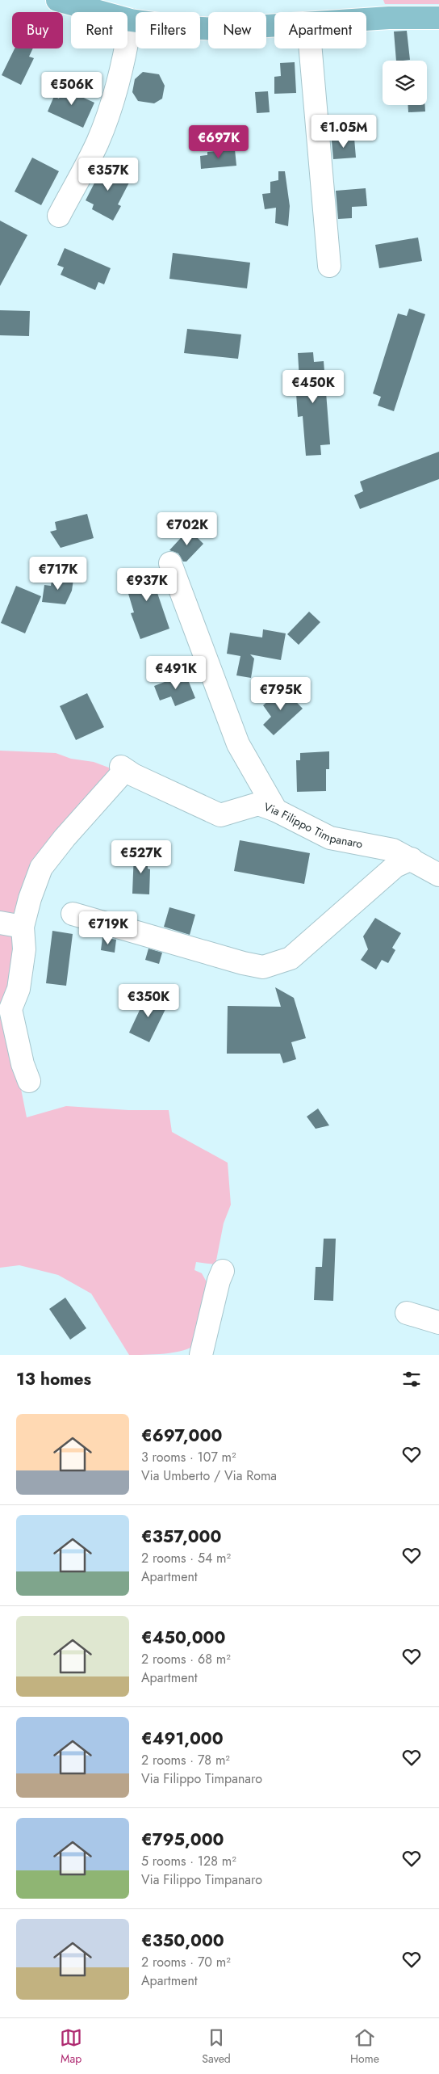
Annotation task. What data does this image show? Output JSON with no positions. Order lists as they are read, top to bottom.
{
  "streets": {
    "street": ["Via Filippo Timpanaro"]
  },
  "page": {
    "chip": [
      "Buy",
      "Rent",
      "Filters",
      "New",
      "Apartment"
    ],
    "price": [
      "€506K",
      "€1.05M",
      "€697K",
      "€357K",
      "€450K",
      "€702K",
      "€717K",
      "€937K",
      "€491K",
      "€795K",
      "€527K",
      "€719K",
      "€350K"
    ],
    "heading": "13 homes",
    "list": [
      {
        "name": "€697,000",
        "note": "3 rooms · 107 m² · Via Umberto / Via Roma"
      },
      {
        "name": "€357,000",
        "note": "2 rooms · 54 m² · Apartment"
      },
      {
        "name": "€450,000",
        "note": "2 rooms · 68 m² · Apartment"
      },
      {
        "name": "€491,000",
        "note": "2 rooms · 78 m² · Via Filippo Timpanaro"
      },
      {
        "name": "€795,000",
        "note": "5 rooms · 128 m² · Via Filippo Timpanaro"
      },
      {
        "name": "€350,000",
        "note": "2 rooms · 70 m² · Apartment"
      }
    ],
    "tabs": ["Map", "Saved", "Home"]
  }
}
